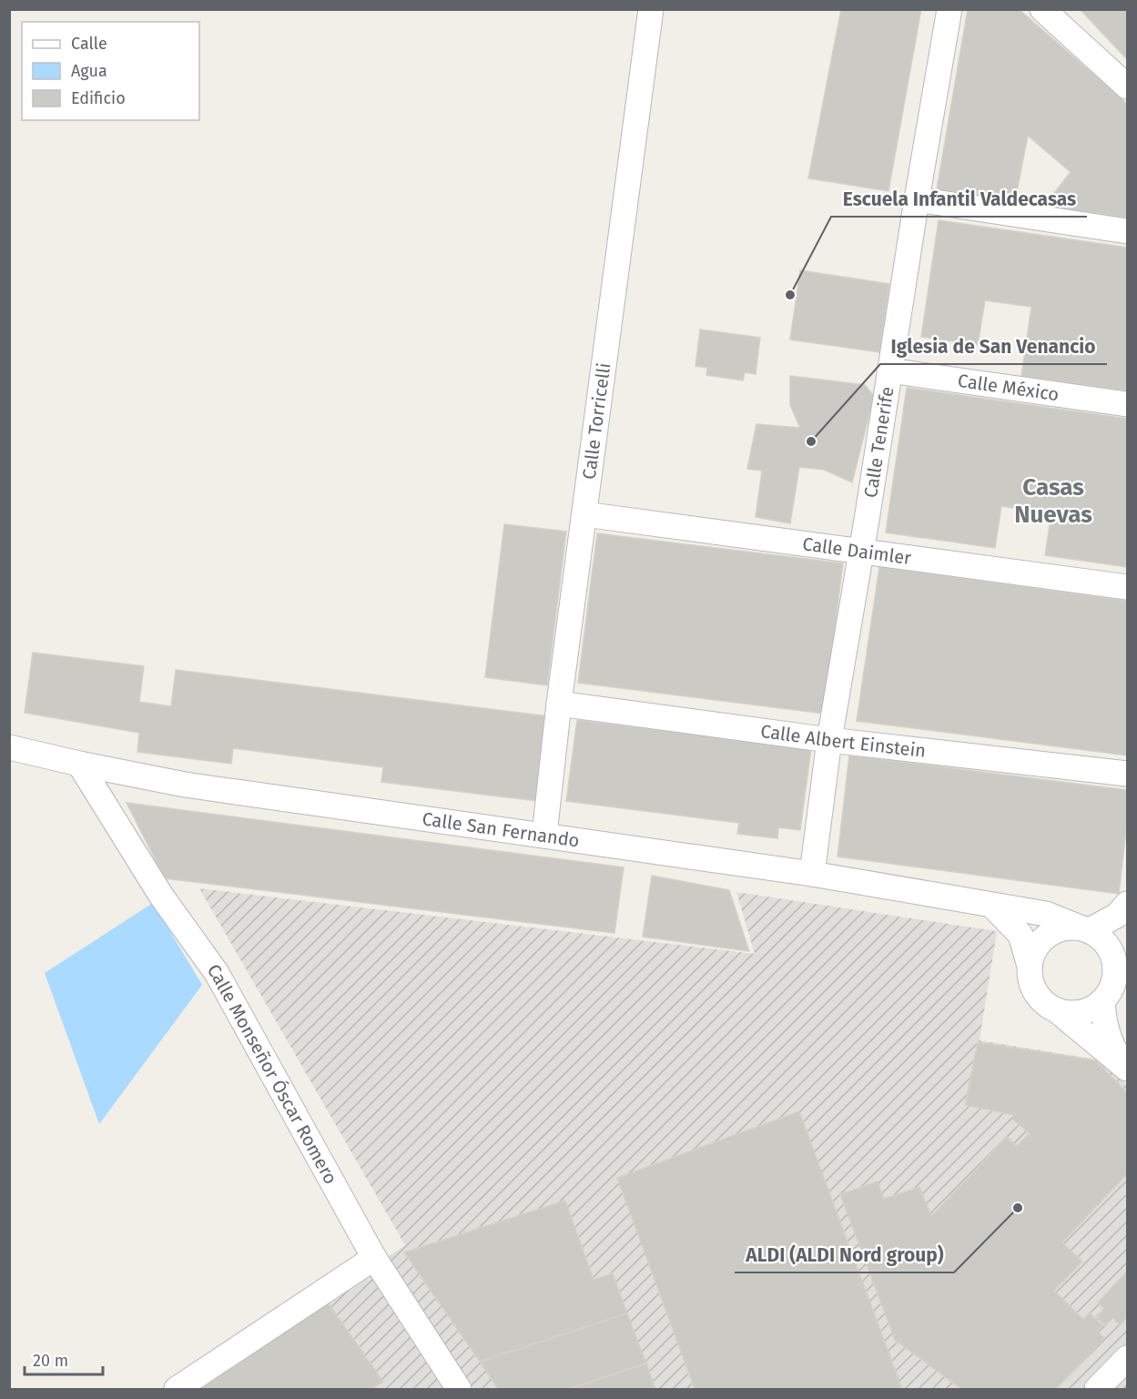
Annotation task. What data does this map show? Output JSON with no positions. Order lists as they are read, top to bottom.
{
  "streets": {
    "street": [
      "Calle México",
      "Calle Torricelli",
      "Calle Tenerife",
      "Calle Daimler",
      "Calle Albert Einstein",
      "Calle San Fernando",
      "Calle Monseñor Óscar Romero"
    ]
  },
  "crossings": [
    ["Calle México", "Calle Tenerife"],
    ["Calle Torricelli", "Calle Daimler"],
    ["Calle Torricelli", "Calle Albert Einstein"],
    ["Calle Torricelli", "Calle San Fernando"],
    ["Calle Tenerife", "Calle Daimler"],
    ["Calle Tenerife", "Calle Albert Einstein"],
    ["Calle Tenerife", "Calle San Fernando"],
    ["Calle San Fernando", "Calle Monseñor Óscar Romero"]
  ],
  "districts": ["Casas Nuevas"],
  "places": ["Escuela Infantil Valdecasas", "Iglesia de San Venancio", "ALDI (ALDI Nord group)"],
  "legend": ["Calle", "Agua", "Edificio"],
  "scale_bar": "20 m"
}
